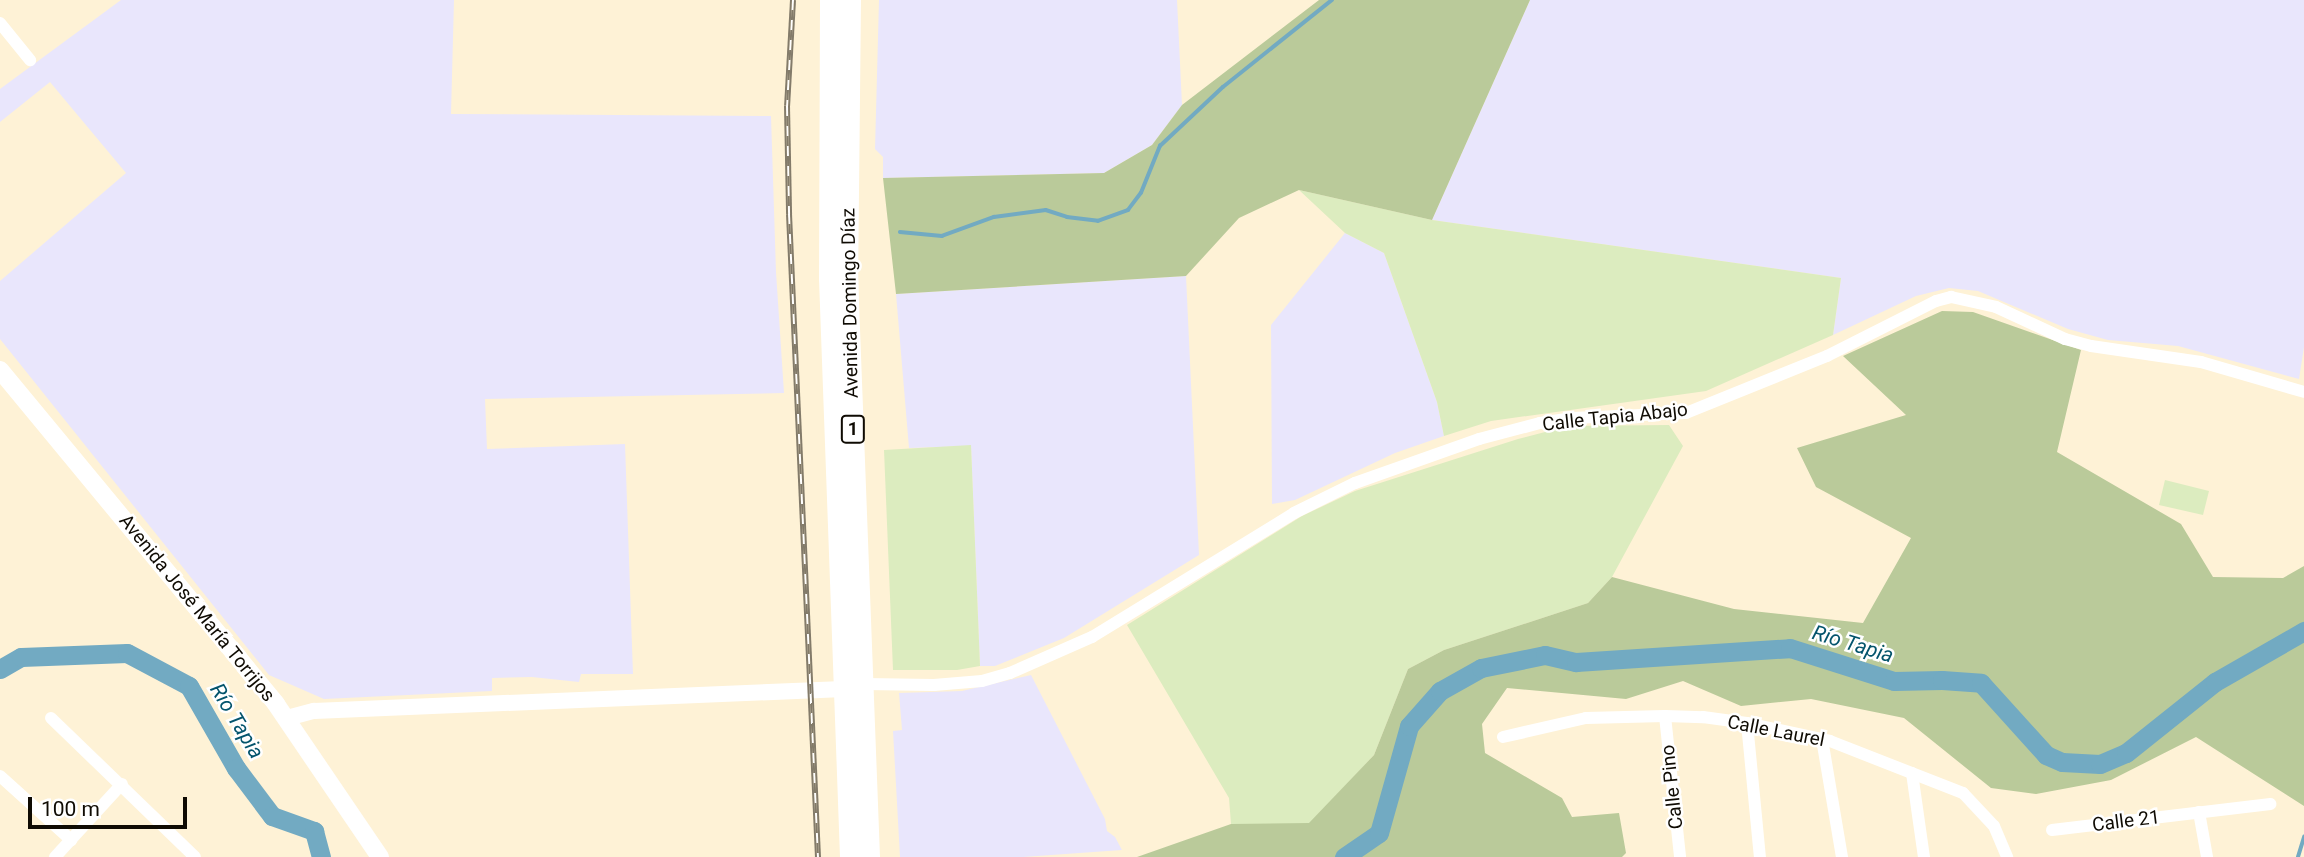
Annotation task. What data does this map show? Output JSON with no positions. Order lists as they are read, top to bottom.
{
  "streets": {
    "main road": ["Avenida Domingo Díaz", "1", "Avenida José María Torrijos"],
    "street": [
      "Calle Tapia Abajo",
      "Calle Laurel",
      "Calle Pino",
      "Calle 21"
    ]
  },
  "crossings": [
    ["Avenida Domingo Díaz", "Calle Tapia Abajo"],
    ["Calle Laurel", "Calle Pino"]
  ],
  "water": ["Río Tapia"],
  "scale_bar": "100 m"
}
